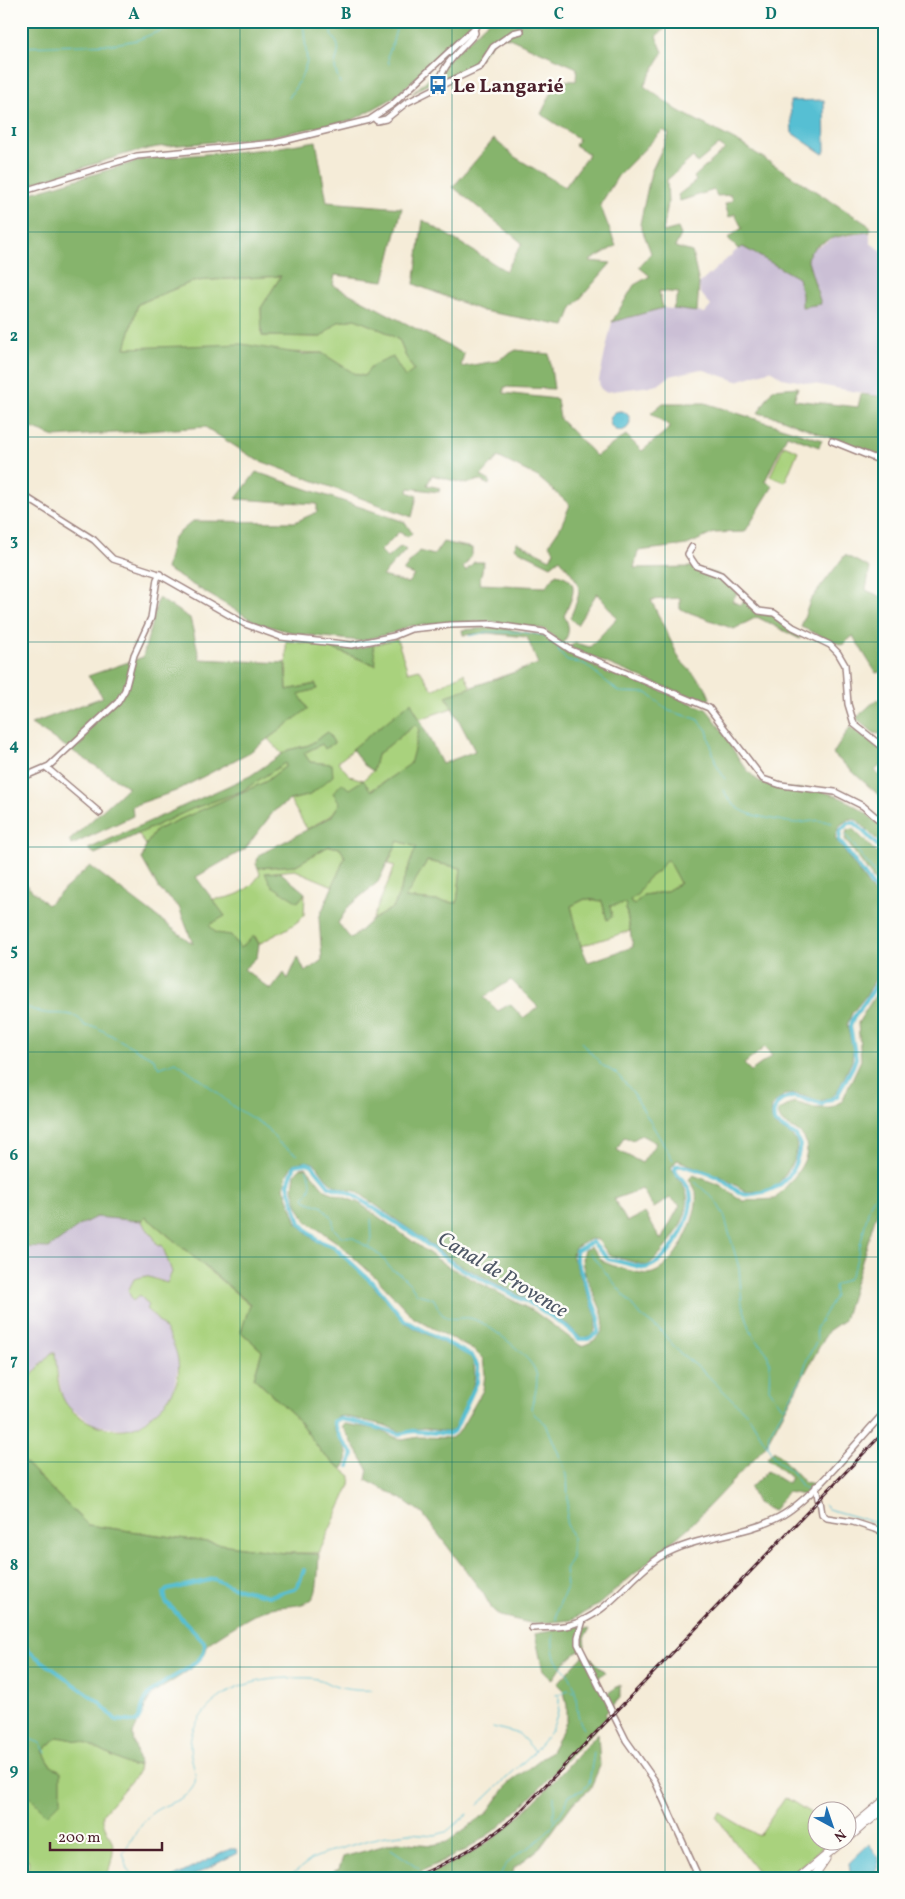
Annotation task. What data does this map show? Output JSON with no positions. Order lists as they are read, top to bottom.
{
  "water": ["Canal de Provence"],
  "places": {
    "bus stop": ["Le Langarié"]
  },
  "scale_bar": "200 m",
  "north": "bottom right",
  "grid": {
    "columns": [
      "A",
      "B",
      "C",
      "D"
    ],
    "rows": [
      "1",
      "2",
      "3",
      "4",
      "5",
      "6",
      "7",
      "8",
      "9"
    ]
  }
}
